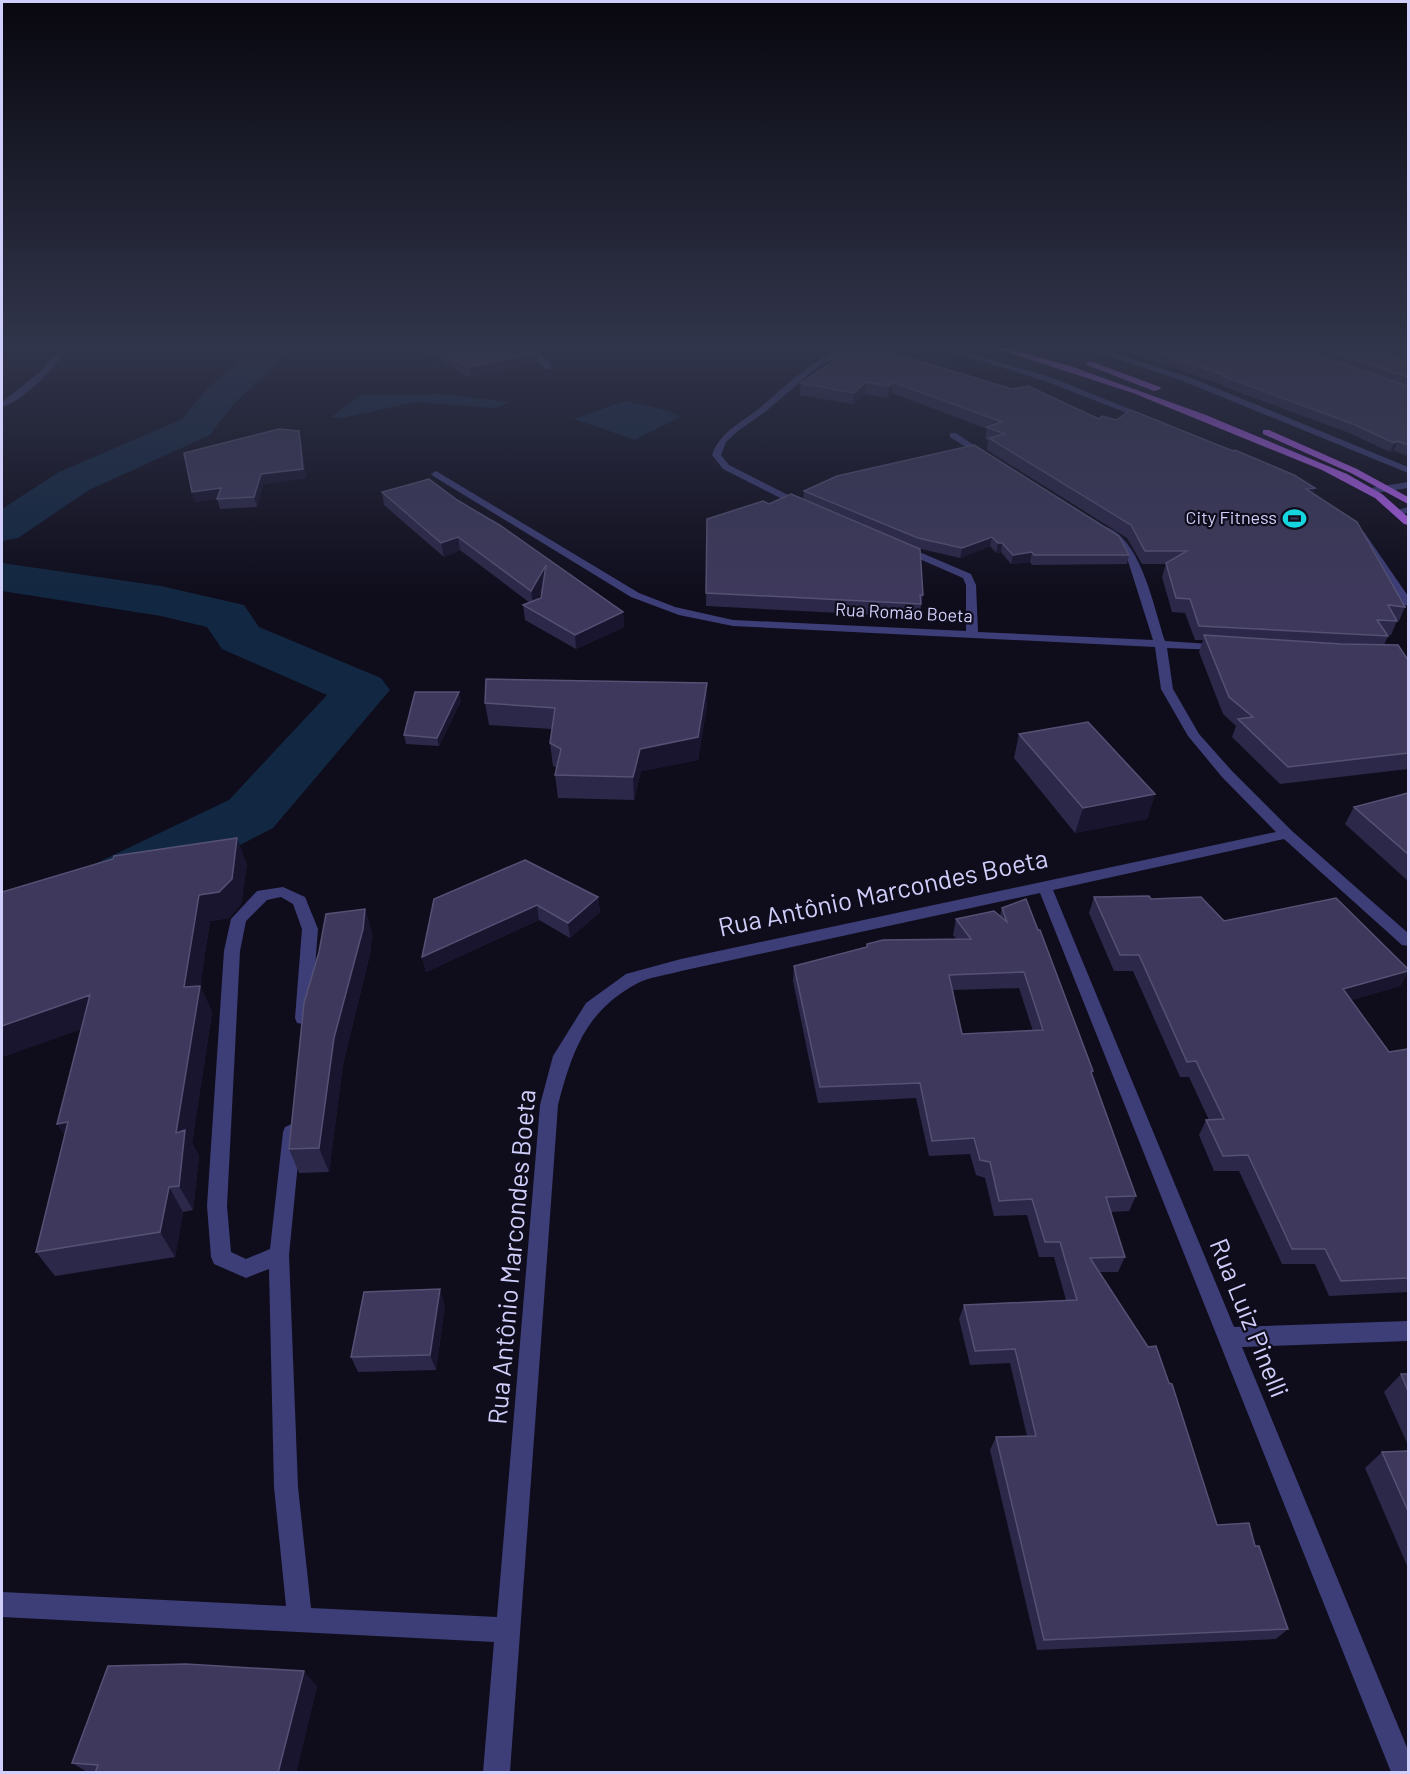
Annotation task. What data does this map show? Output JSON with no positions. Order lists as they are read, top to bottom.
{
  "streets": {
    "street": ["Rua Romão Boeta", "Rua Antônio Marcondes Boeta", "Rua Luiz Pinelli"]
  },
  "crossings": [
    ["Rua Antônio Marcondes Boeta", "Rua Luiz Pinelli"]
  ],
  "places": {
    "sports": ["City Fitness"]
  }
}
